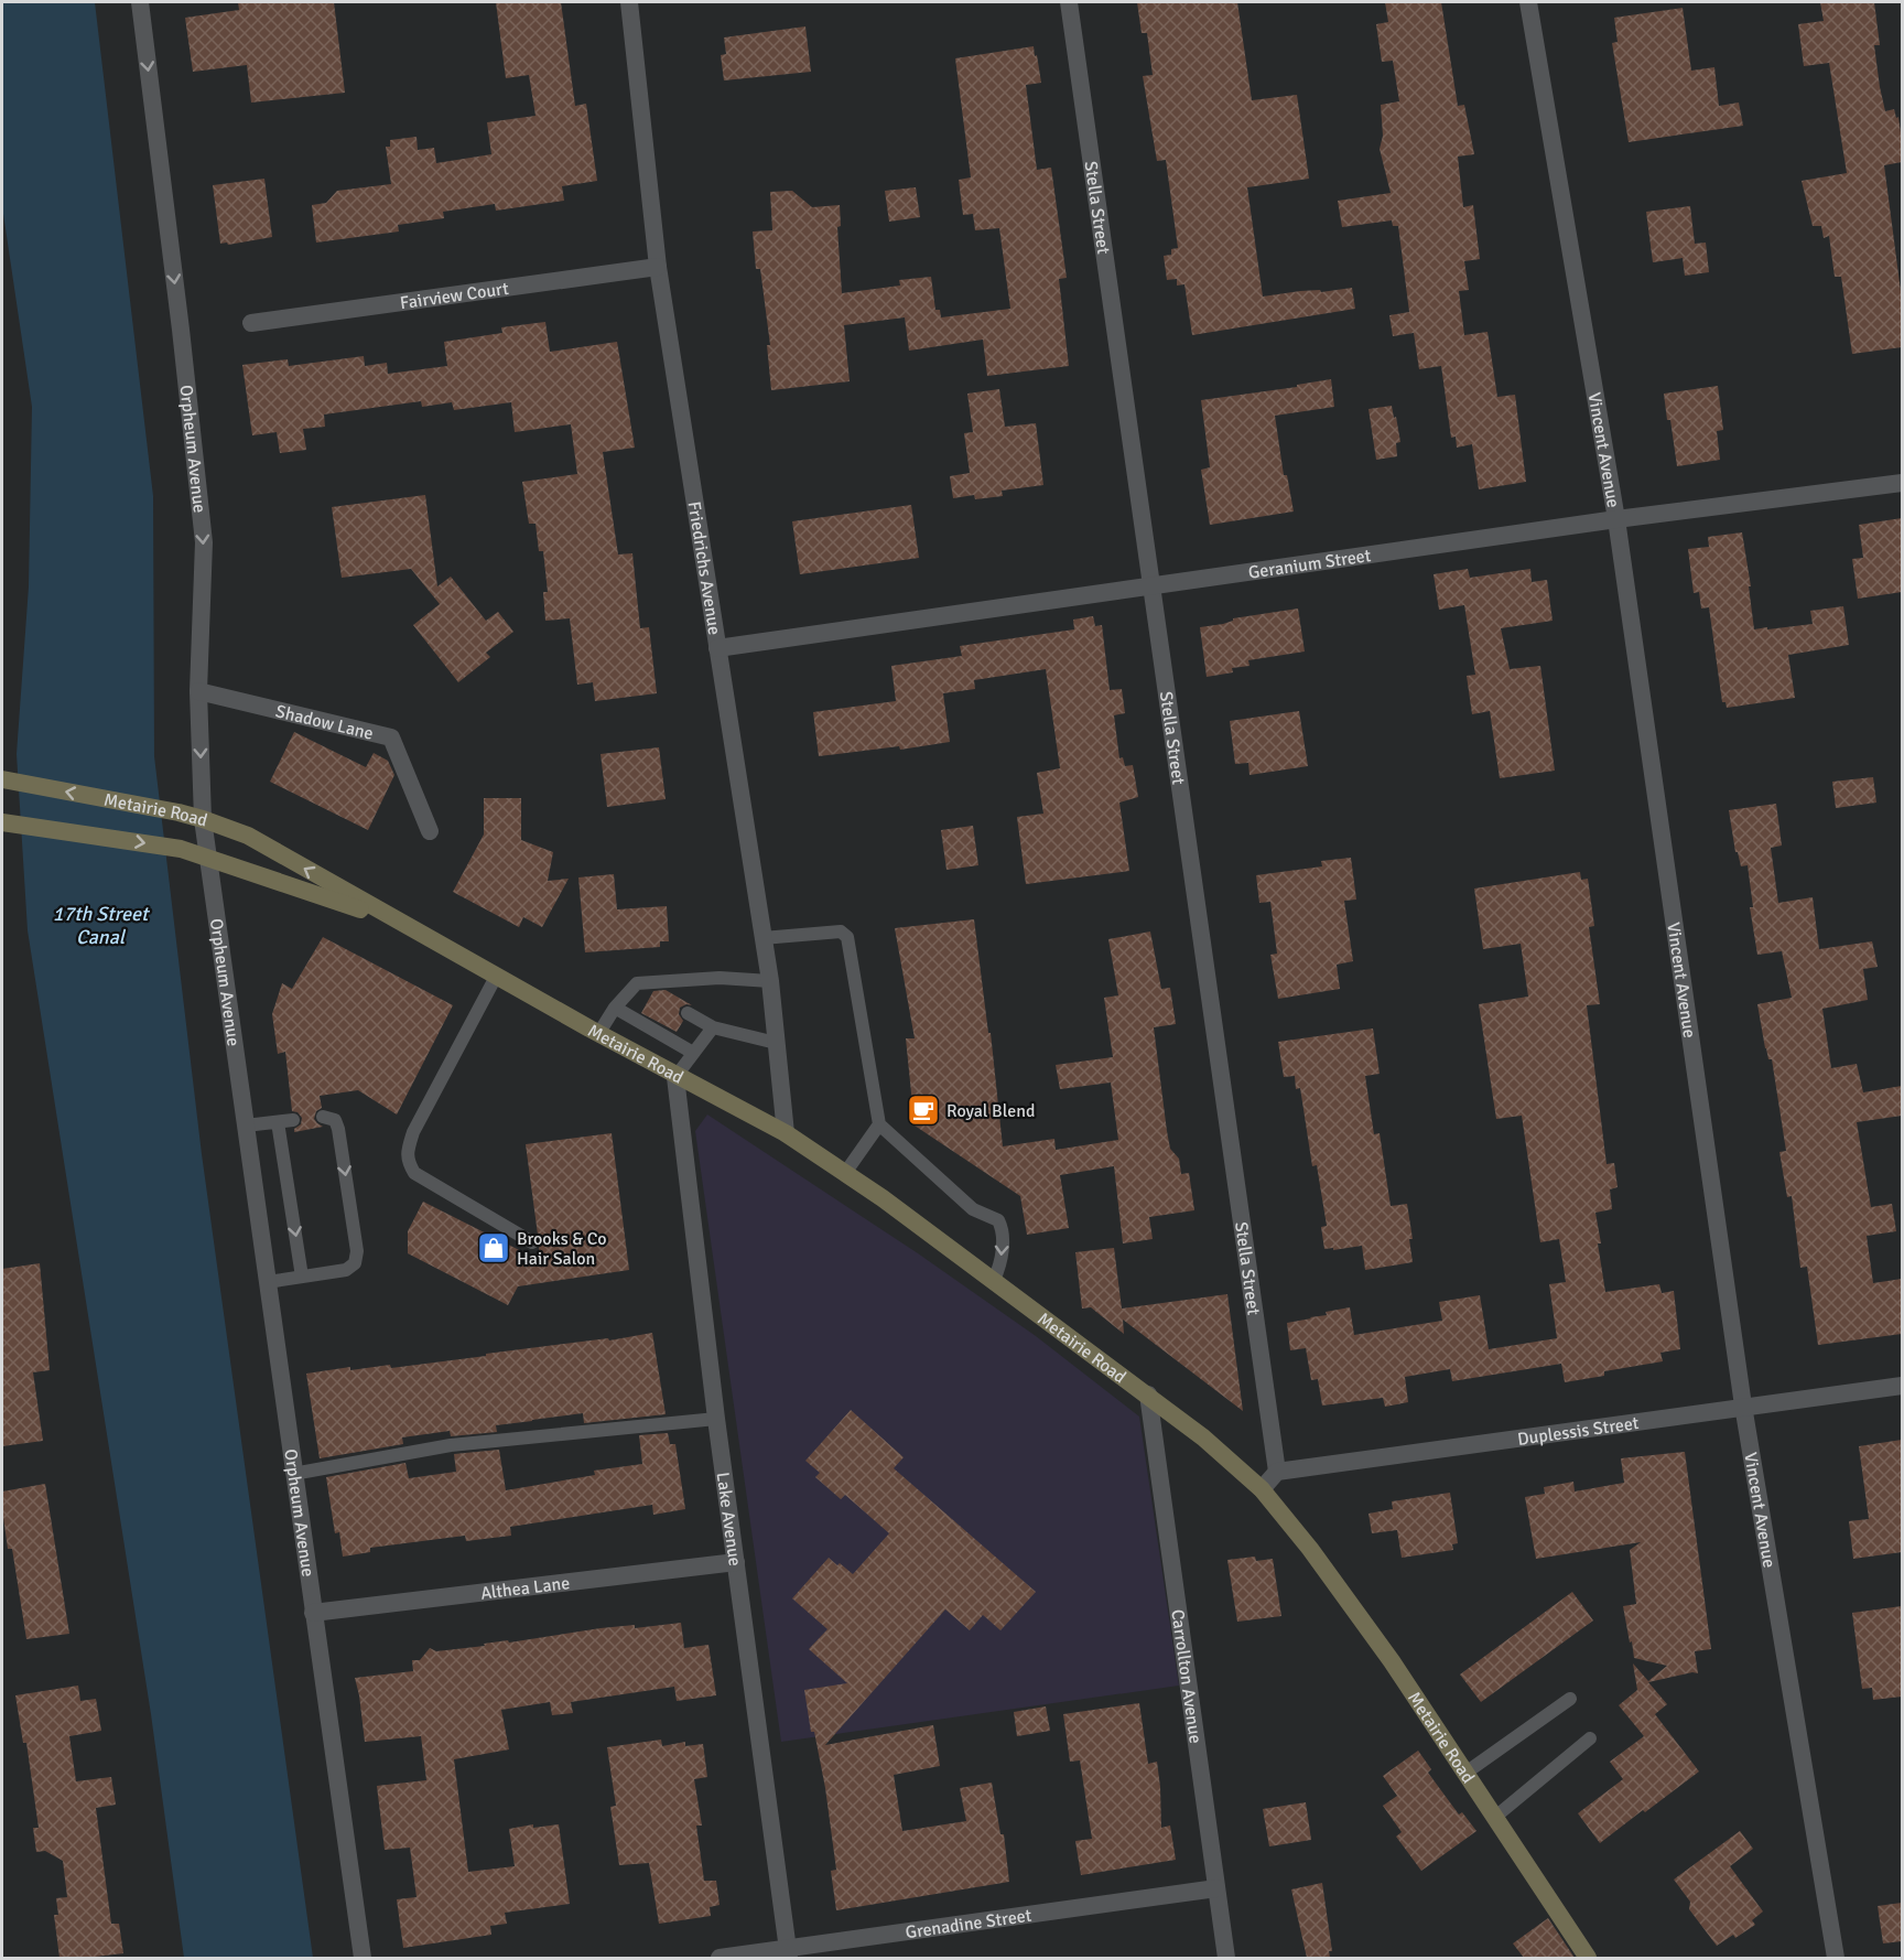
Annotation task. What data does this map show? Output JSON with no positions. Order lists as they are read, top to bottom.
{
  "streets": {
    "main road": ["Metairie Road"],
    "street": [
      "Stella Street",
      "Fairview Court",
      "Orpheum Avenue",
      "Vincent Avenue",
      "Geranium Street",
      "Friedrichs Avenue",
      "Shadow Lane",
      "Duplessis Street",
      "Lake Avenue",
      "Althea Lane",
      "Carrollton Avenue",
      "Grenadine Street"
    ]
  },
  "crossings": [
    ["Stella Street", "Geranium Street"],
    ["Stella Street", "Duplessis Street"],
    ["Fairview Court", "Friedrichs Avenue"],
    ["Orpheum Avenue", "Shadow Lane"],
    ["Orpheum Avenue", "Metairie Road"],
    ["Orpheum Avenue", "Althea Lane"],
    ["Vincent Avenue", "Geranium Street"],
    ["Vincent Avenue", "Duplessis Street"],
    ["Geranium Street", "Friedrichs Avenue"],
    ["Friedrichs Avenue", "Metairie Road"],
    ["Metairie Road", "Lake Avenue"],
    ["Metairie Road", "Carrollton Avenue"],
    ["Lake Avenue", "Althea Lane"],
    ["Lake Avenue", "Grenadine Street"],
    ["Carrollton Avenue", "Grenadine Street"]
  ],
  "one_way": ["Orpheum Avenue"],
  "water": ["17th Street Canal"],
  "places": {
    "cafe": ["Royal Blend"],
    "shop": ["Brooks & Co Hair Salon"]
  }
}
